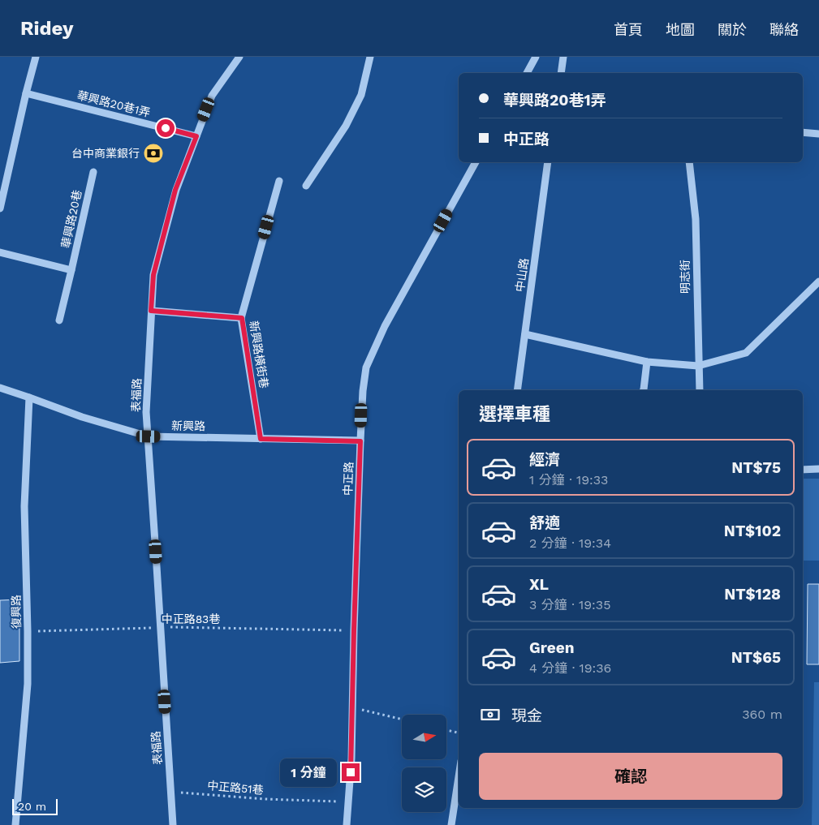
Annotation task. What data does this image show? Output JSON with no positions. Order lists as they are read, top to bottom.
{
  "streets": {
    "street": [
      "華興路20巷1弄",
      "華興路20巷",
      "中山路",
      "明志街",
      "新興路橫街巷",
      "表福路",
      "新興路",
      "中正路",
      "復興路"
    ],
    "path": ["中正路83巷", "中正路51巷"]
  },
  "crossings": [
    ["華興路20巷1弄", "表福路"],
    ["新興路橫街巷", "新興路"],
    ["表福路", "新興路"],
    ["表福路", "中正路83巷"],
    ["表福路", "中正路51巷"],
    ["新興路", "中正路"],
    ["新興路", "復興路"],
    ["中正路", "中正路83巷"],
    ["中正路", "中正路51巷"],
    ["復興路", "中正路83巷"]
  ],
  "places": {
    "bank": ["台中商業銀行"]
  },
  "scale_bar": "20 m",
  "north": "right",
  "page": {
    "header": "Ridey",
    "nav": [
      "首頁",
      "地圖",
      "關於",
      "聯絡"
    ],
    "banner": ["華興路20巷1弄", "中正路"],
    "heading": "選擇車種",
    "list": [
      {
        "name": "經濟",
        "note": "1 分鐘 · 19:33",
        "value": "NT$75"
      },
      {
        "name": "舒適",
        "note": "2 分鐘 · 19:34",
        "value": "NT$102"
      },
      {
        "name": "XL",
        "note": "3 分鐘 · 19:35",
        "value": "NT$128"
      },
      {
        "name": "Green",
        "note": "4 分鐘 · 19:36",
        "value": "NT$65"
      }
    ],
    "pay": ["現金", "360 m"],
    "buttons": "確認",
    "bubble": "1 分鐘",
    "scale": "20 m"
  }
}
